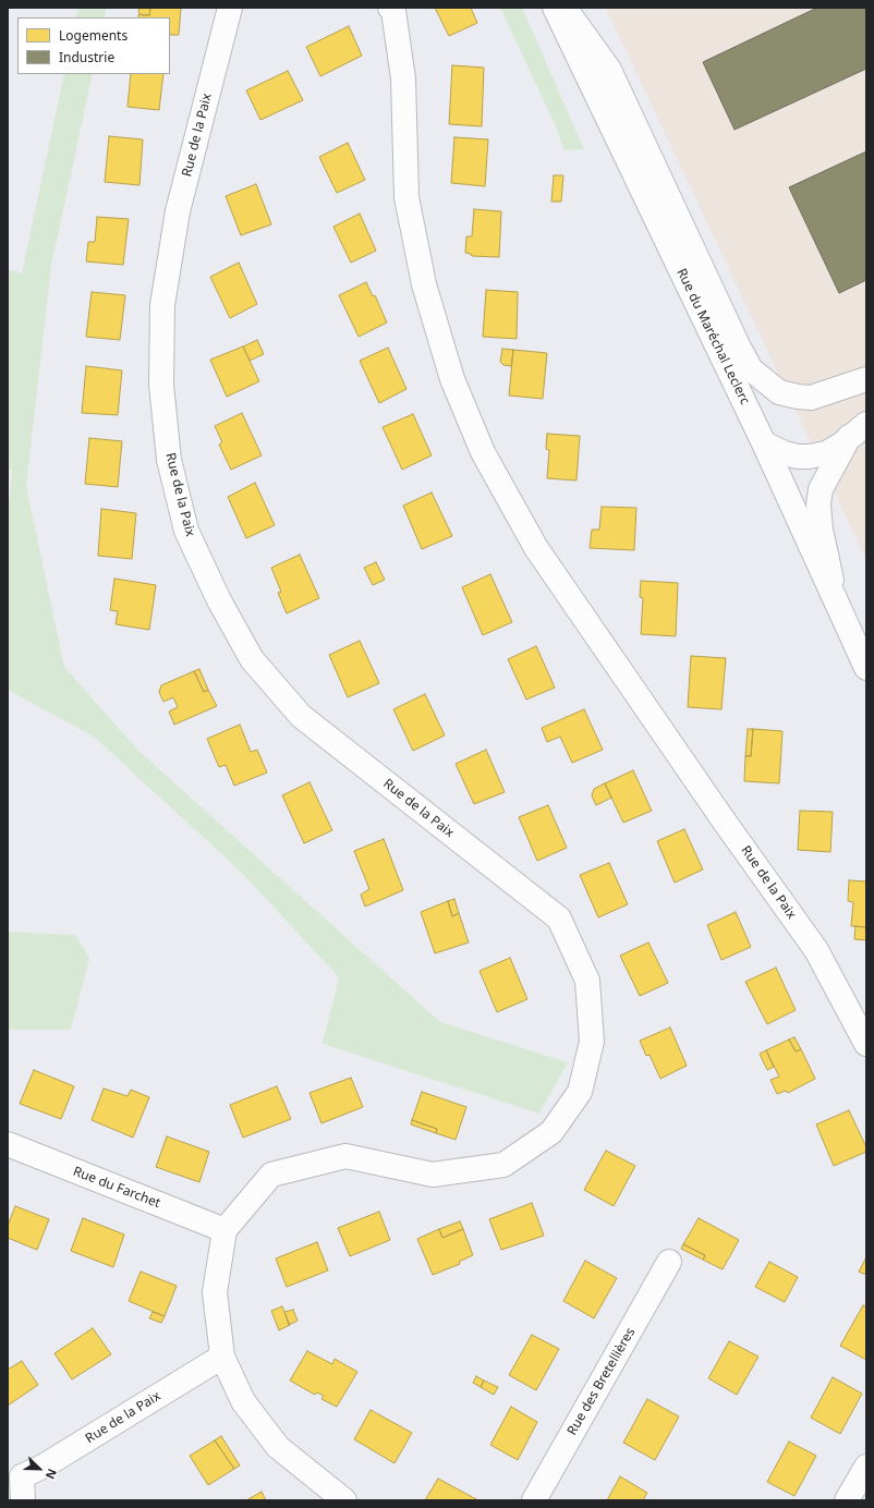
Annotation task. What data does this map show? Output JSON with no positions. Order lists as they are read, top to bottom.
{
  "streets": {
    "street": [
      "Rue de la Paix",
      "Rue du Maréchal Leclerc",
      "Rue du Farchet",
      "Rue des Bretellières"
    ]
  },
  "crossings": [
    ["Rue de la Paix", "Rue du Farchet"]
  ],
  "legend": ["Logements", "Industrie"],
  "north": "bottom right"
}
